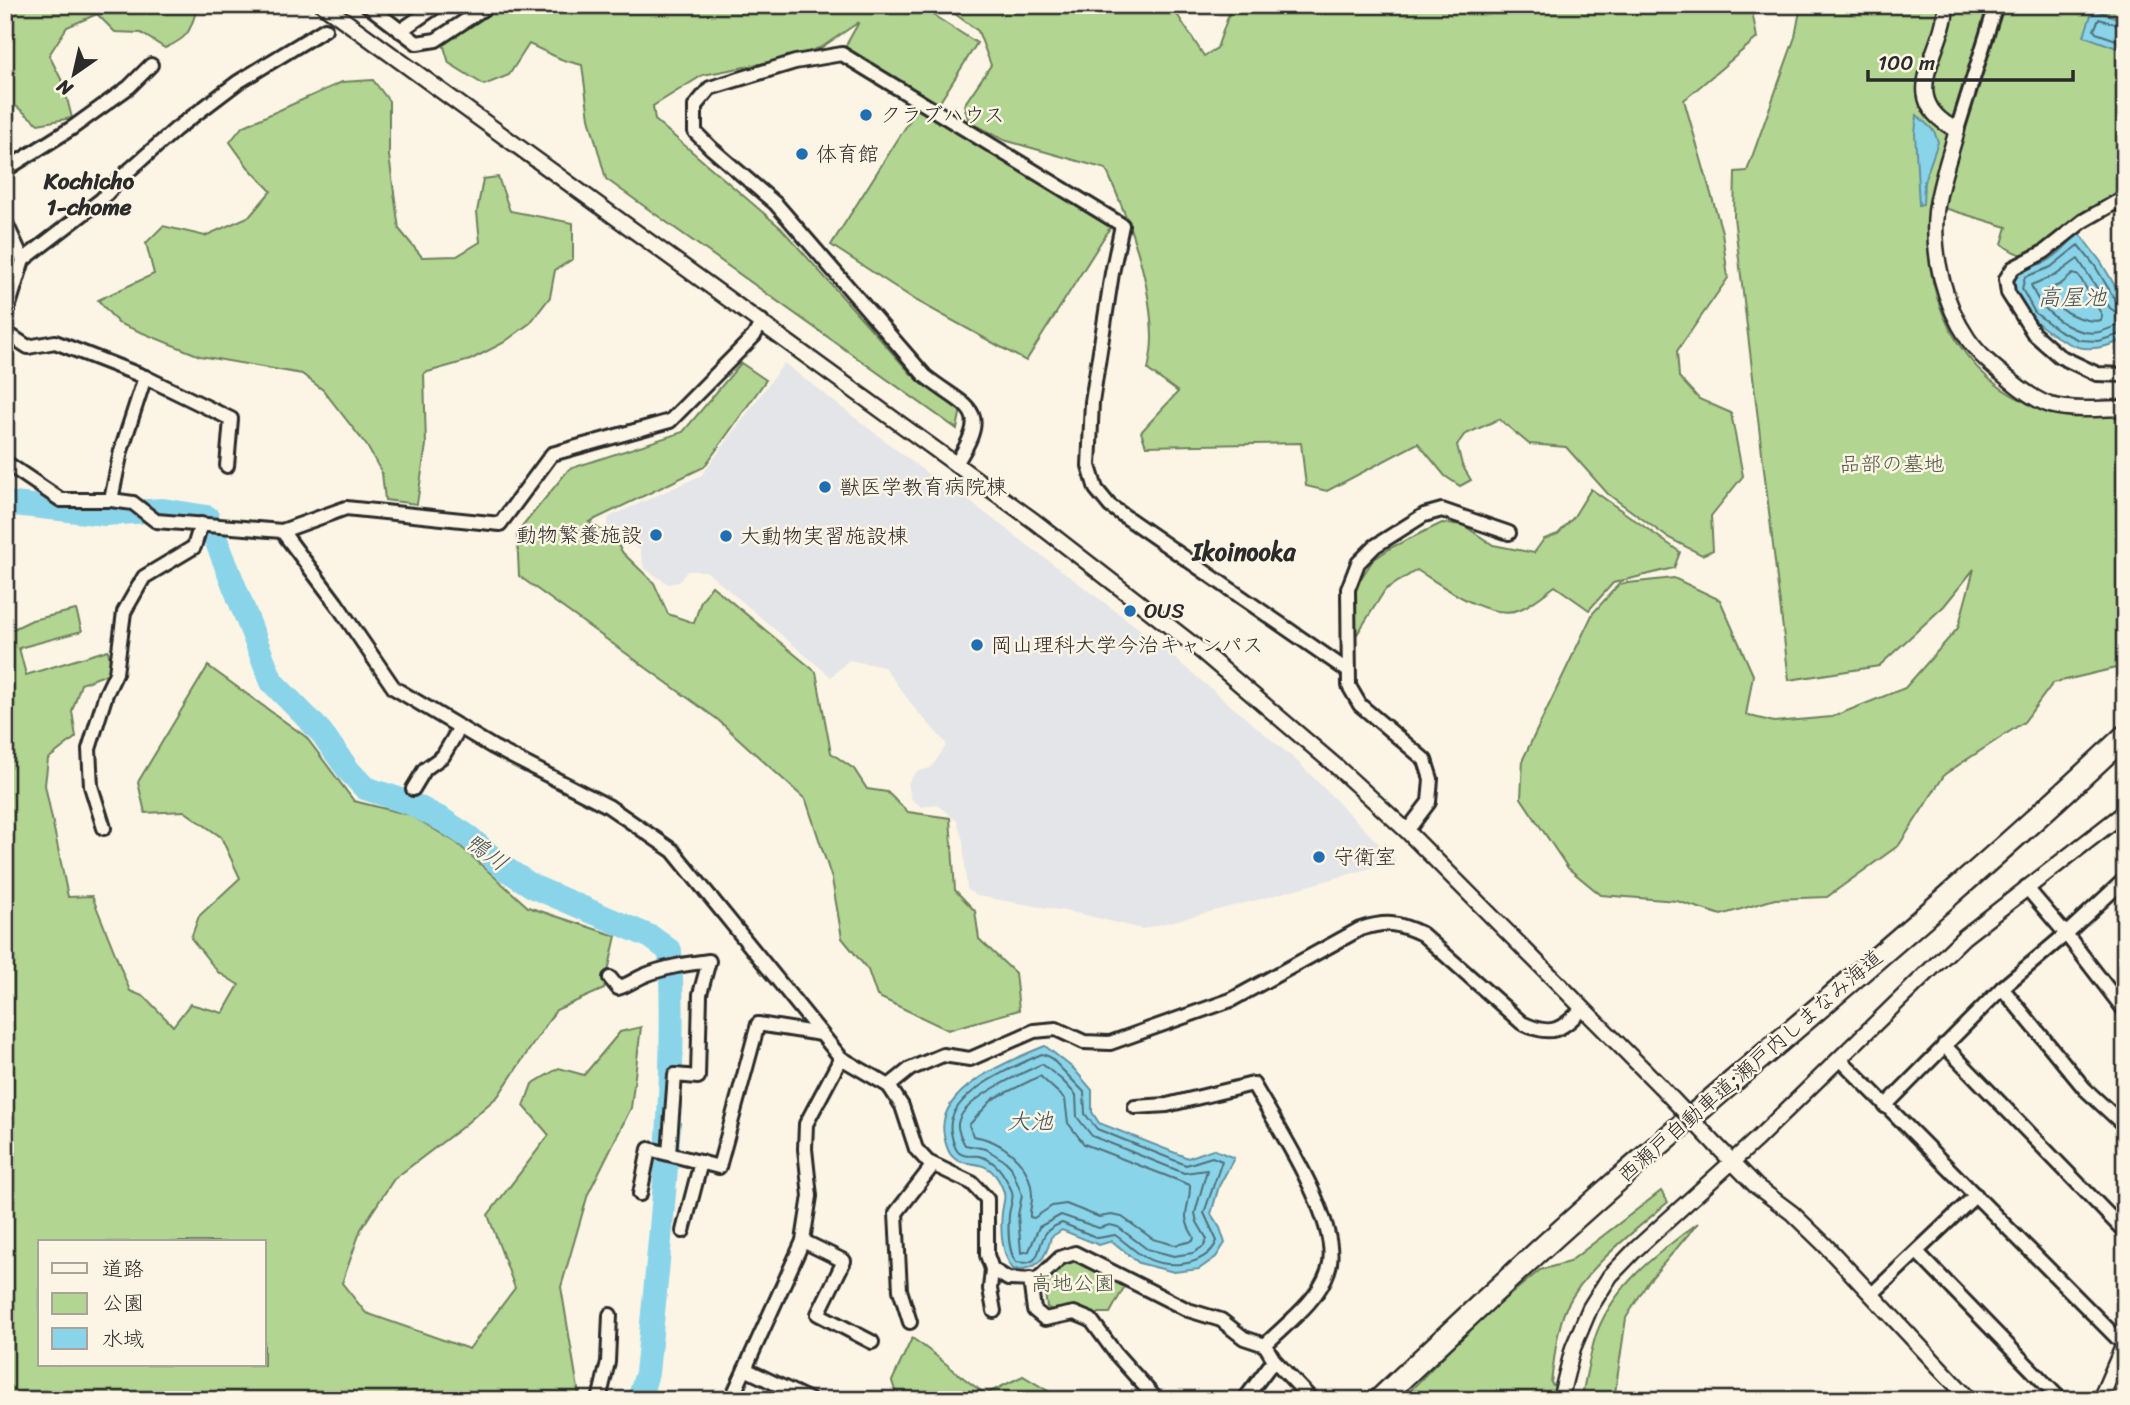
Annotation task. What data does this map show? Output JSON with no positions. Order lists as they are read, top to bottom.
{
  "streets": {
    "highway": ["西瀬戸自動車道;瀬戸内しまなみ海道"]
  },
  "districts": ["Kochicho 1-chome", "Ikoinooka"],
  "water": ["高屋池", "鴨川", "大池"],
  "parks": ["品部の墓地", "高地公園"],
  "places": [
    "クラブハウス",
    "体育館",
    "獣医学教育病院棟",
    "動物繁養施設",
    "大動物実習施設棟",
    "OUS",
    "岡山理科大学今治キャンパス",
    "守衛室"
  ],
  "legend": ["道路", "公園", "水域"],
  "scale_bar": "100 m",
  "north": "bottom left"
}
